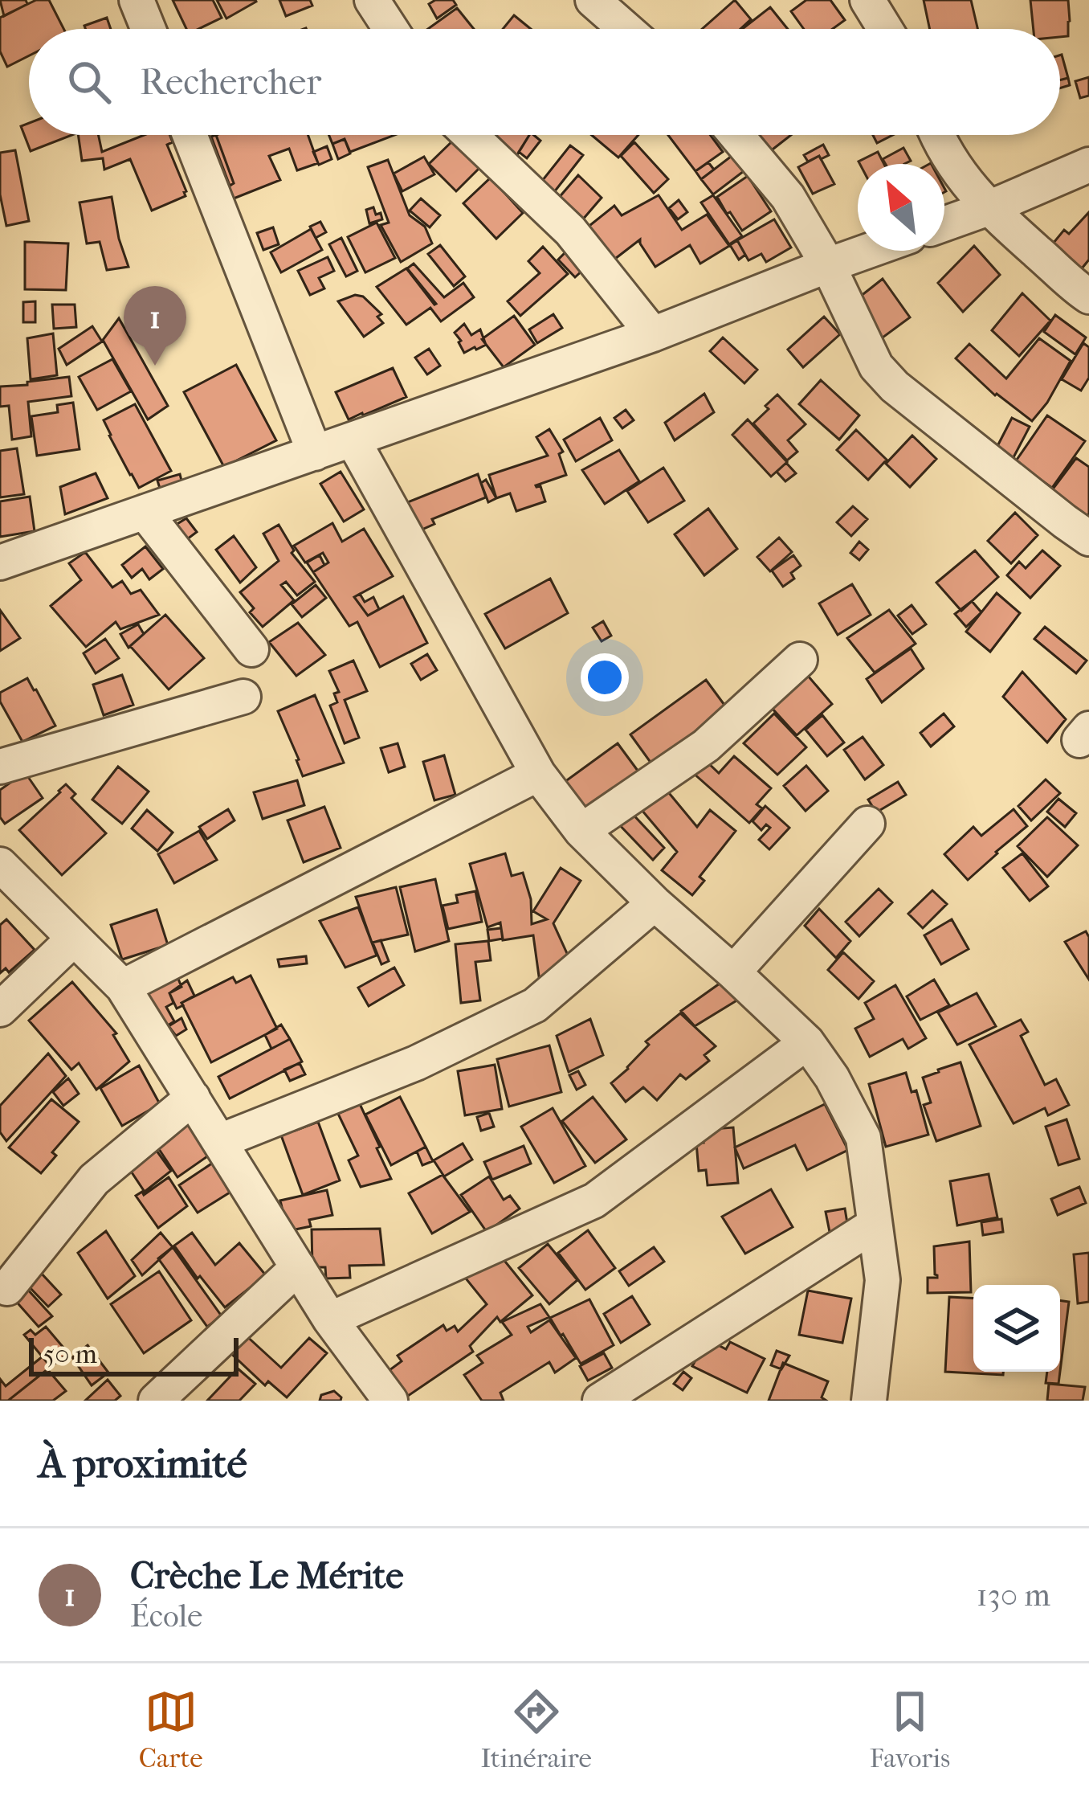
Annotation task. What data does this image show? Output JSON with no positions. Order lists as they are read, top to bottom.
{
  "scale_bar": "50 m",
  "north": "top left",
  "page": {
    "search": "Rechercher",
    "pins": "1",
    "scale": "50 m",
    "heading": "À proximité",
    "list": [
      {
        "mark": "1",
        "name": "Crèche Le Mérite",
        "note": "École",
        "value": "130 m"
      }
    ],
    "nav": ["Carte", "Itinéraire", "Favoris"]
  }
}
